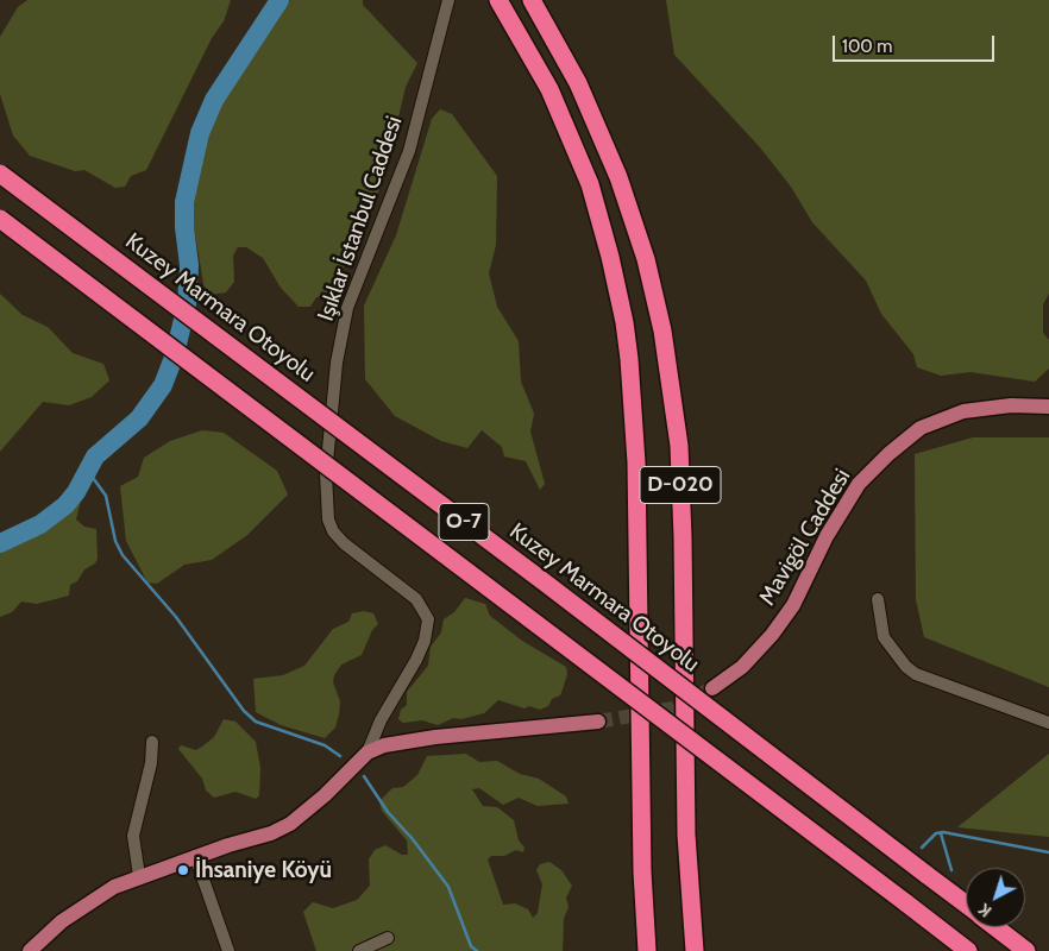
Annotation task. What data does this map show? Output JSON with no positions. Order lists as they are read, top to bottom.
{
  "streets": {
    "highway": ["Kuzey Marmara Otoyolu", "D-020", "O-7"],
    "main road": ["Mavigöl Caddesi"],
    "street": ["Işıklar İstanbul Caddesi"]
  },
  "places": ["İhsaniye Köyü"],
  "scale_bar": "100 m",
  "north": "bottom left"
}
